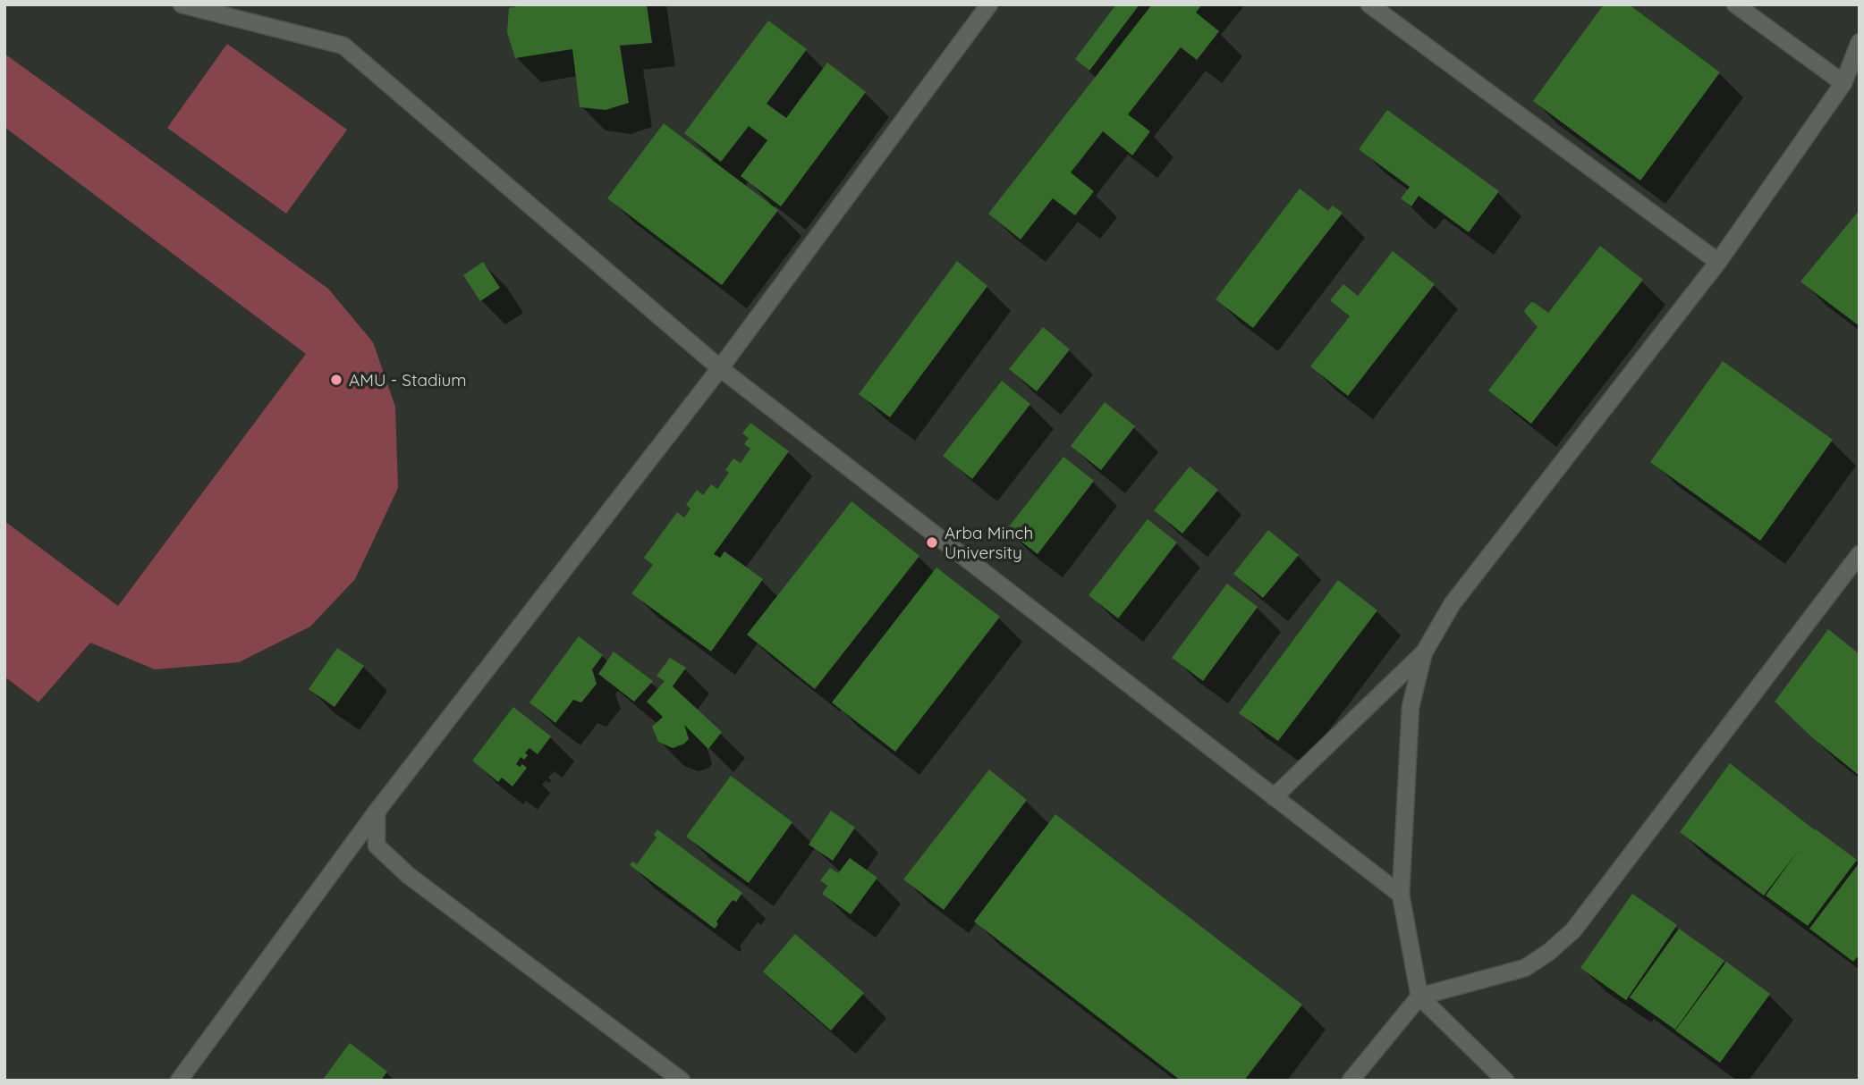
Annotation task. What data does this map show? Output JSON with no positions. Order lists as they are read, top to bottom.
{
  "places": ["AMU - Stadium", "Arba Minch University"]
}
